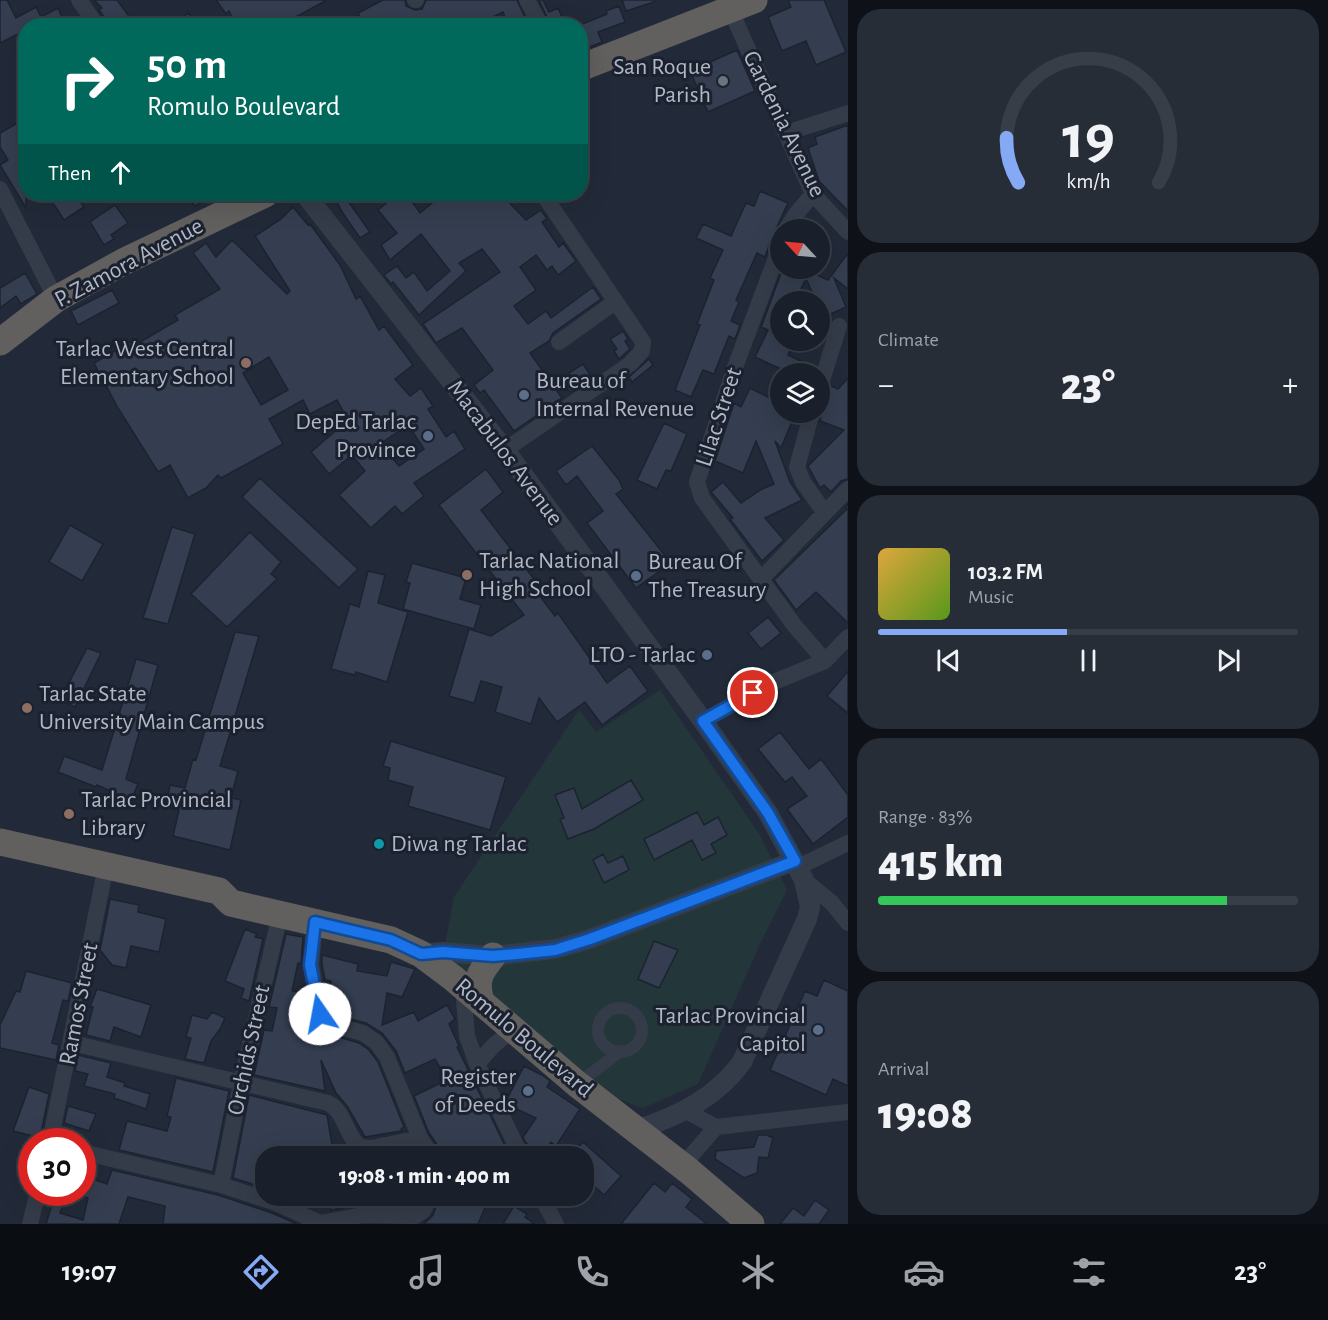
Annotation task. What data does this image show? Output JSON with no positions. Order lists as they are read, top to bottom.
{
  "streets": {
    "highway": ["P. Zamora Avenue", "Romulo Boulevard"],
    "street": [
      "Gardenia Avenue",
      "Lilac Street",
      "Macabulos Avenue",
      "Ramos Street",
      "Orchids Street"
    ]
  },
  "crossings": [
    ["Macabulos Avenue", "Romulo Boulevard"],
    ["Ramos Street", "Romulo Boulevard"],
    ["Romulo Boulevard", "Orchids Street"]
  ],
  "places": [
    "San Roque Parish",
    "Tarlac West Central Elementary School",
    "Bureau of Internal Revenue",
    "DepEd Tarlac Province",
    "Tarlac National High School",
    "Bureau Of The Treasury",
    "LTO - Tarlac",
    "Tarlac State University Main Campus",
    "Tarlac Provincial Library",
    "Diwa ng Tarlac",
    "Tarlac Provincial Capitol",
    "Register of Deeds"
  ],
  "north": "top left",
  "page": {
    "turn": ["50 m", "Romulo Boulevard"],
    "then": "Then",
    "tile": [
      "Climate",
      ["Range · 83%", "415 km"],
      ["Arrival", "19:08"]
    ],
    "heat": ["−", "23°", "+"],
    "song": ["103.2 FM", "Music"],
    "limit": "30",
    "trip": "19:08 · 1 min · 400 m",
    "tabs": ["19:07", "23°"],
    "gauge": ["19", "km/h"]
  }
}
